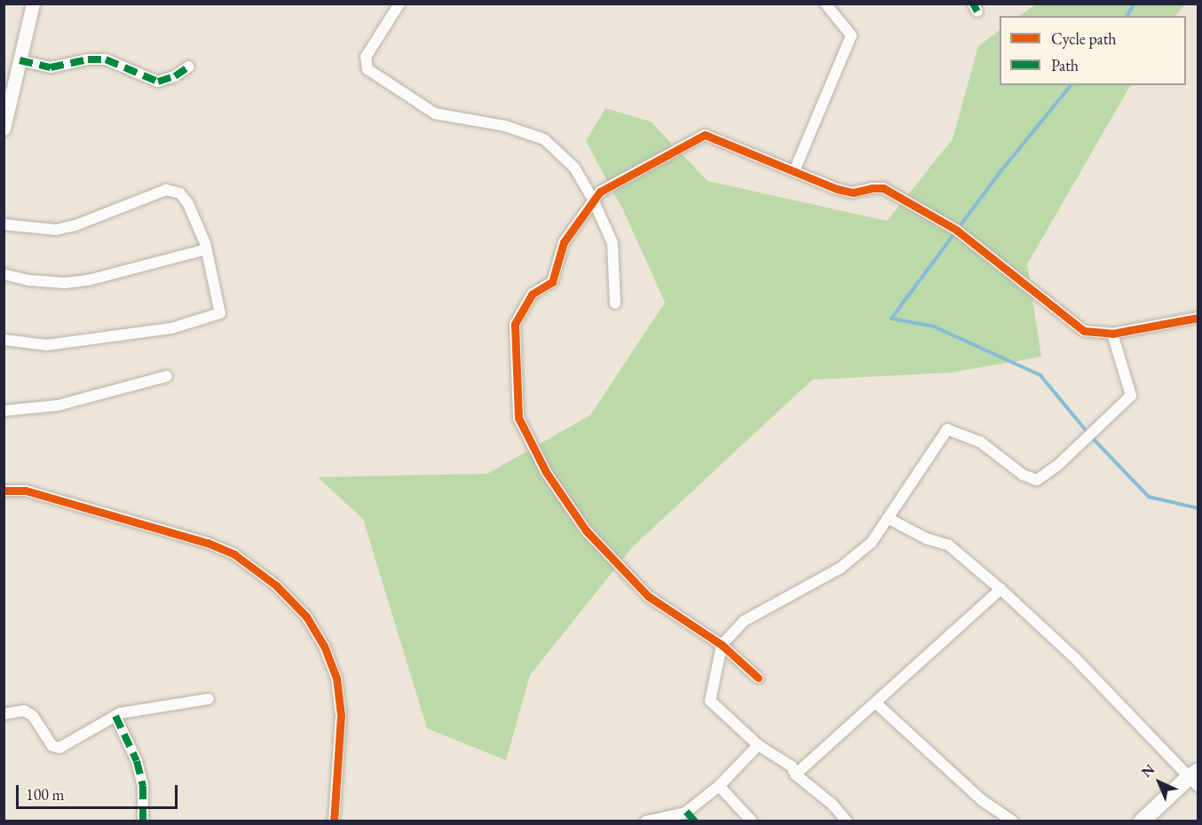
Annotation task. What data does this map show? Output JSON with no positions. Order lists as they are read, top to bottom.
{
  "legend": ["Cycle path", "Path"],
  "scale_bar": "100 m",
  "north": "top left"
}
